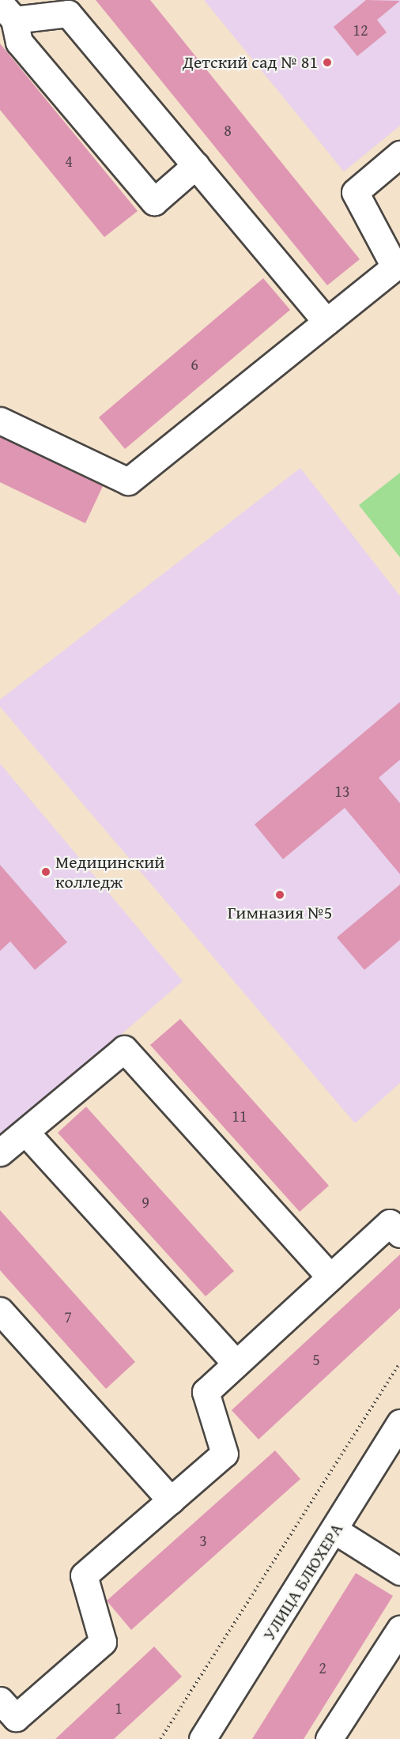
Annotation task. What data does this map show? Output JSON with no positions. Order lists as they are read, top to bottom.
{
  "streets": {
    "street": ["УЛИЦА БЛЮХЕРА"]
  },
  "places": ["Детский сад № 81", "Медицинский колледж", "Гимназия №5"],
  "house_numbers": [
    "12",
    "8",
    "4",
    "6",
    "13",
    "11",
    "9",
    "7",
    "5",
    "3",
    "2",
    "1"
  ]
}
